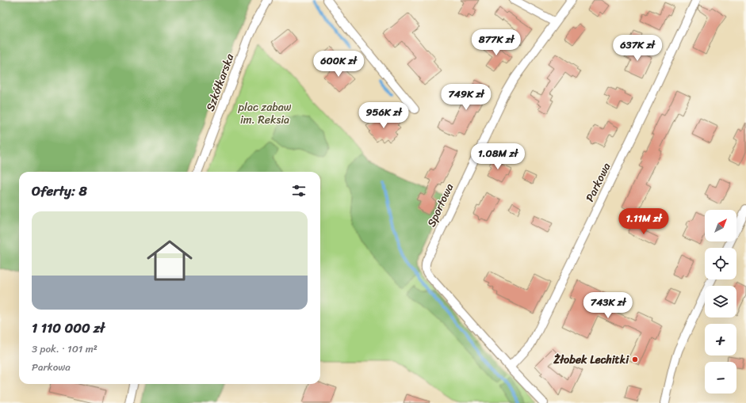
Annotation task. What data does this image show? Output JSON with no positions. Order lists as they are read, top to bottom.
{
  "streets": {
    "street": ["Szkółkarska", "Parkowa", "Sportowa"]
  },
  "crossings": [
    ["Parkowa", "Sportowa"]
  ],
  "parks": ["plac zabaw im. Reksia"],
  "places": ["Żłobek Lechitki"],
  "north": "top right",
  "page": {
    "price": [
      "877K zł",
      "637K zł",
      "600K zł",
      "749K zł",
      "956K zł",
      "1.08M zł",
      "1.11M zł",
      "743K zł"
    ],
    "heading": "Oferty: 8",
    "map_buttons": ["+", "−"],
    "list": [
      {
        "name": "1 110 000 zł",
        "note": "3 pok. · 101 m² · Parkowa"
      }
    ]
  }
}
